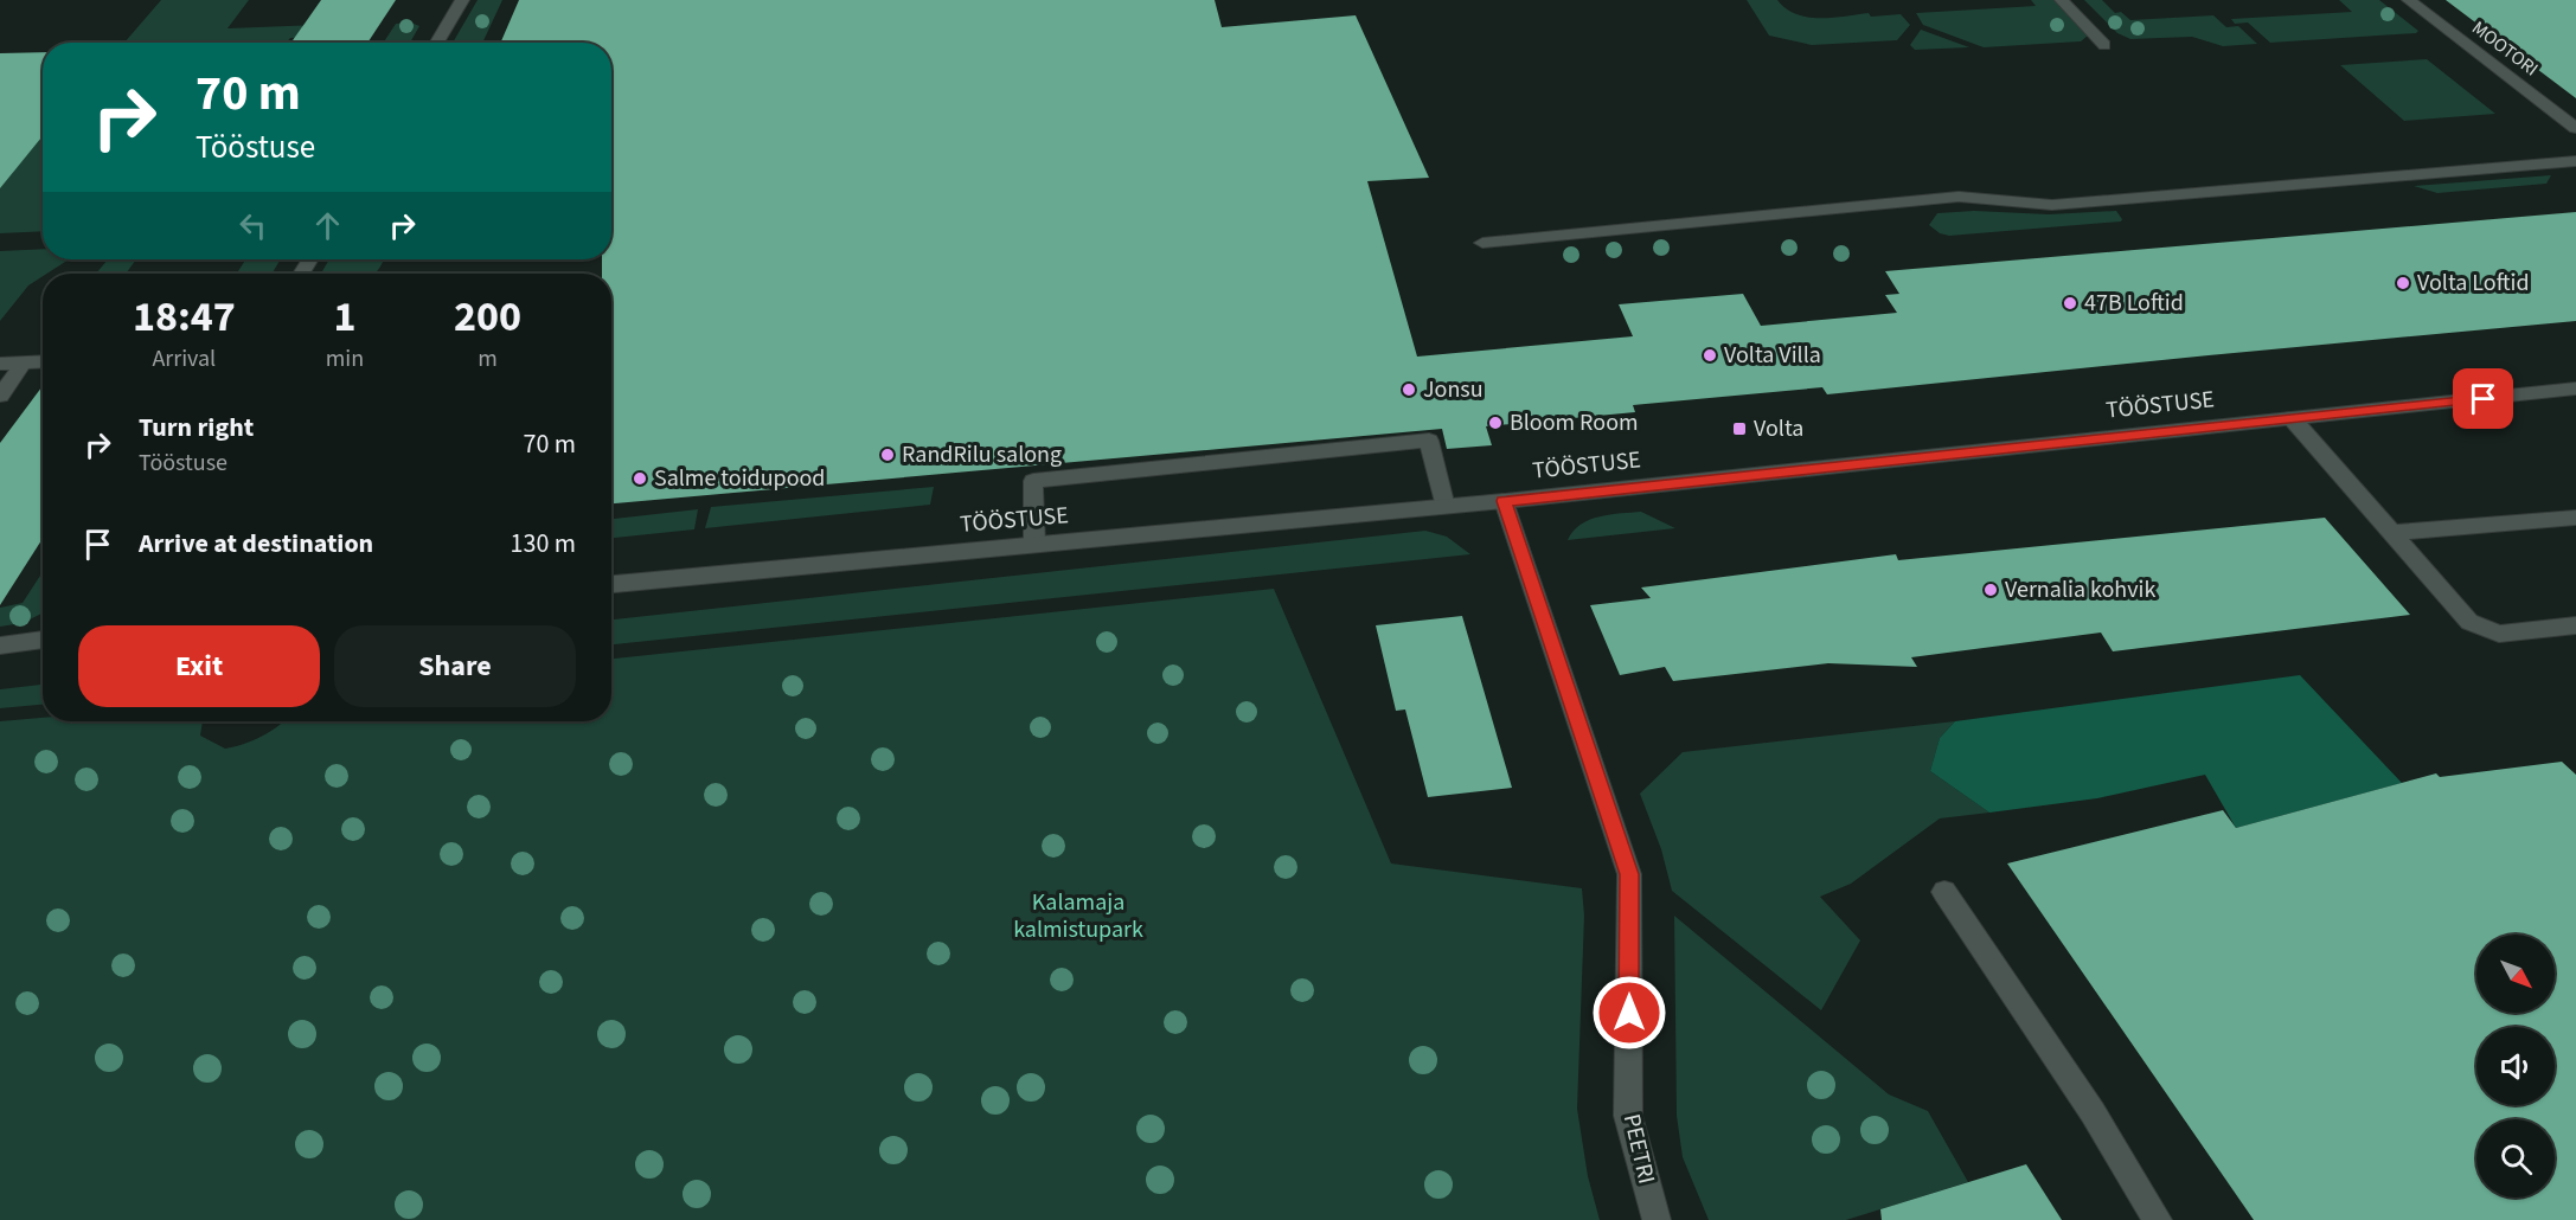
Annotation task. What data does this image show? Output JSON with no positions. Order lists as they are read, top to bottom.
{
  "streets": {
    "street": ["MOOTORI", "TÖÖSTUSE", "PEETRI"]
  },
  "crossings": [
    ["TÖÖSTUSE", "PEETRI"]
  ],
  "parks": ["Kalamaja kalmistupark"],
  "places": {
    "other": [
      "Volta Loftid",
      "47B Loftid",
      "Volta Villa",
      "Jonsu",
      "Bloom Room",
      "RandRilu salong",
      "Salme toidupood",
      "Vernalia kohvik"
    ],
    "transit": ["Volta"]
  },
  "north": "bottom right",
  "page": {
    "turn": ["70 m", "Tööstuse"],
    "eta": [
      "18:47",
      "Arrival",
      "1",
      "min",
      "200",
      "m"
    ],
    "list": [
      {
        "name": "Turn right",
        "note": "Tööstuse",
        "value": "70 m"
      },
      {
        "name": "Arrive at destination",
        "value": "130 m"
      }
    ],
    "buttons": ["Exit", "Share"]
  }
}
